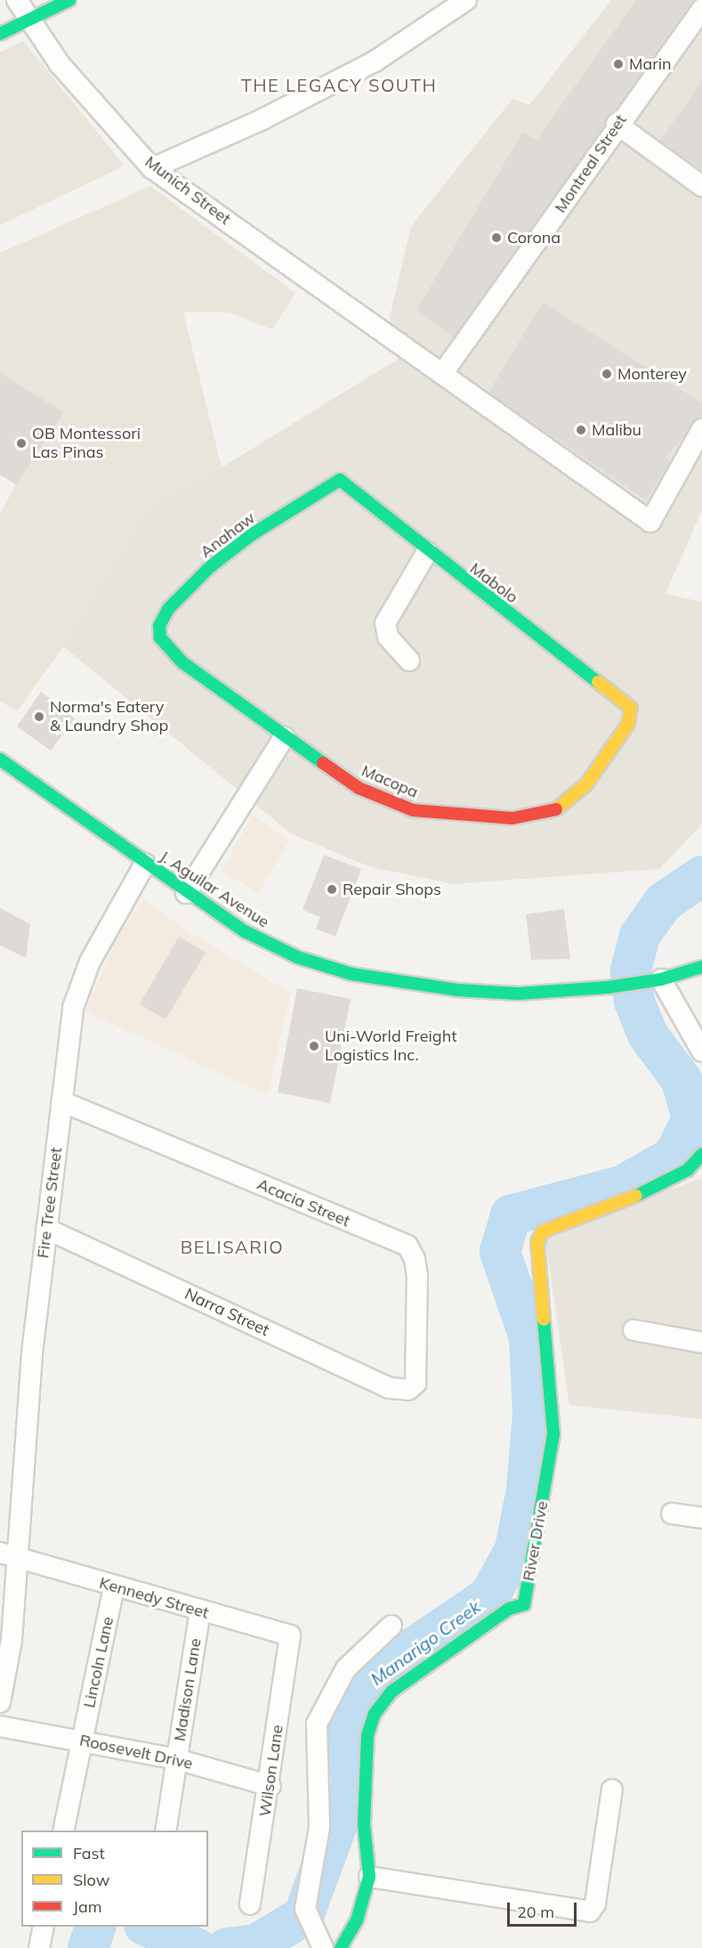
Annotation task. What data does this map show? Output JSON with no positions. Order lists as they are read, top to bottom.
{
  "streets": {
    "street": [
      "Montreal Street",
      "Munich Street",
      "Anahaw",
      "Mabolo",
      "Macopa",
      "J. Aguilar Avenue",
      "Fire Tree Street",
      "Acacia Street",
      "Narra Street",
      "River Drive",
      "Kennedy Street",
      "Lincoln Lane",
      "Madison Lane",
      "Roosevelt Drive",
      "Wilson Lane"
    ]
  },
  "crossings": [
    ["Montreal Street", "Munich Street"],
    ["Anahaw", "Mabolo"],
    ["Anahaw", "Macopa"],
    ["Mabolo", "Macopa"],
    ["J. Aguilar Avenue", "Fire Tree Street"],
    ["Fire Tree Street", "Acacia Street"],
    ["Fire Tree Street", "Narra Street"],
    ["Fire Tree Street", "Kennedy Street"],
    ["Acacia Street", "Narra Street"],
    ["Kennedy Street", "Lincoln Lane"],
    ["Kennedy Street", "Madison Lane"],
    ["Kennedy Street", "Wilson Lane"],
    ["Lincoln Lane", "Roosevelt Drive"],
    ["Madison Lane", "Roosevelt Drive"],
    ["Roosevelt Drive", "Wilson Lane"]
  ],
  "districts": ["THE LEGACY SOUTH", "BELISARIO"],
  "water": ["Manarigo Creek"],
  "places": [
    "Marin",
    "Corona",
    "Monterey",
    "Malibu",
    "OB Montessori Las Pinas",
    "Norma's Eatery & Laundry Shop",
    "Repair Shops",
    "Uni-World Freight Logistics Inc."
  ],
  "legend": ["Fast", "Slow", "Jam"],
  "scale_bar": "20 m"
}
